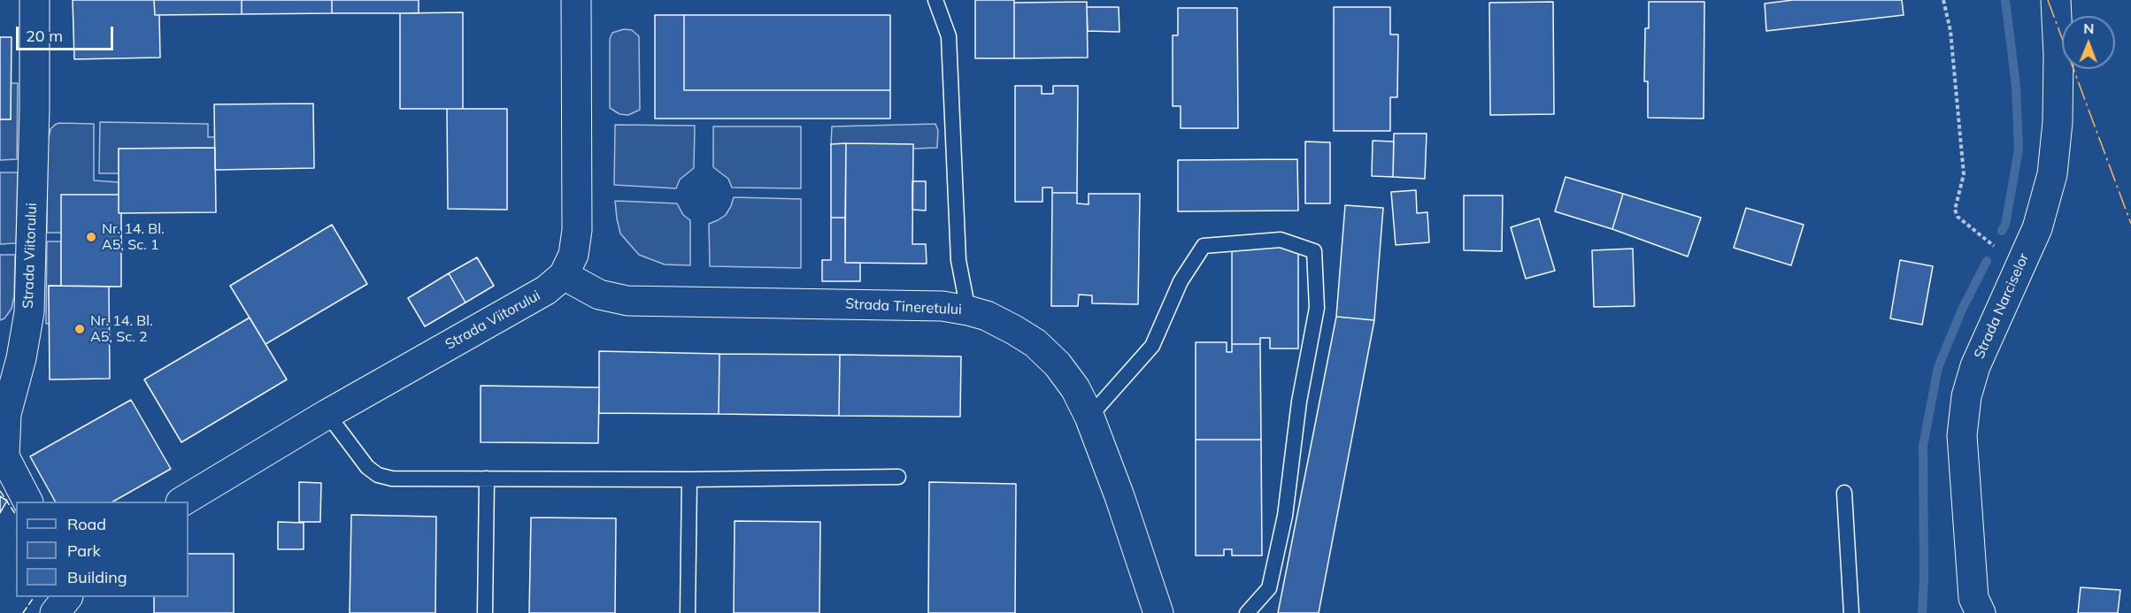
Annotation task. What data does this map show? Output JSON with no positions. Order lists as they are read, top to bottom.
{
  "streets": {
    "street": ["Strada Viitorului", "Strada Narciselor", "Strada Tineretului"]
  },
  "crossings": [
    ["Strada Viitorului", "Strada Tineretului"]
  ],
  "places": ["Nr. 14. Bl. A5, Sc. 1", "Nr. 14. Bl. A5, Sc. 2"],
  "legend": ["Road", "Park", "Building"],
  "scale_bar": "20 m",
  "north": "top"
}
